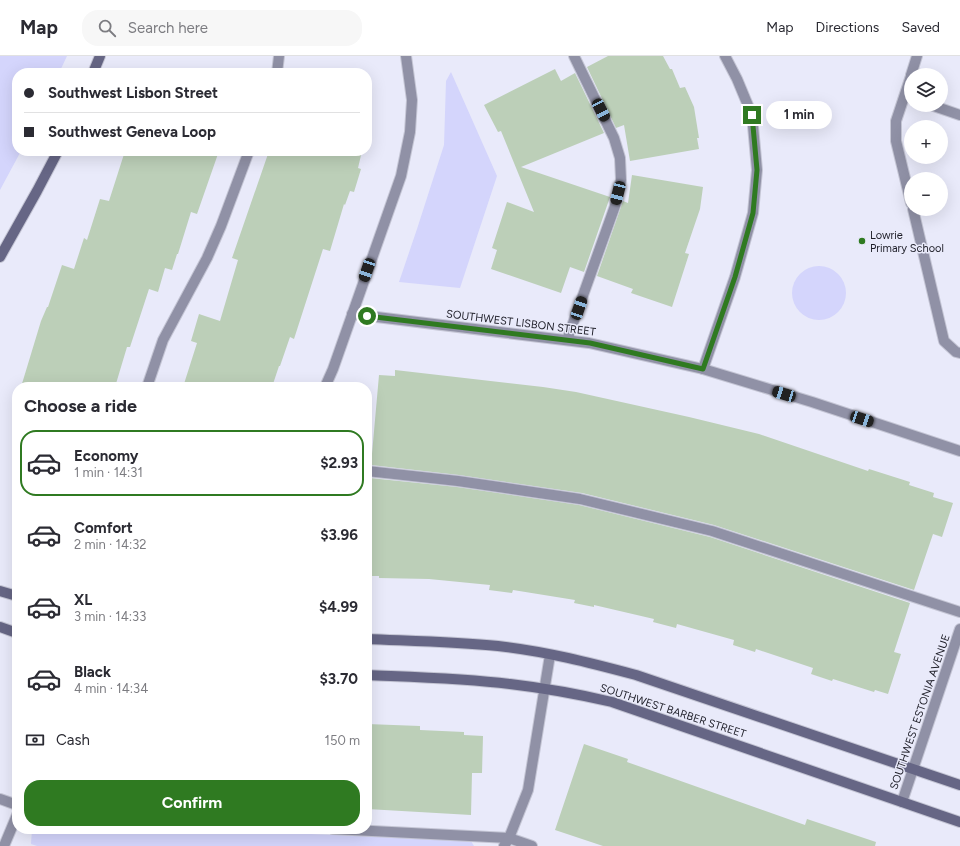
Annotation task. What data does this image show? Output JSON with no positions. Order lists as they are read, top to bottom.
{
  "streets": {
    "street": ["SOUTHWEST LISBON STREET", "SOUTHWEST BARBER STREET", "SOUTHWEST ESTONIA AVENUE"]
  },
  "crossings": [
    ["SOUTHWEST BARBER STREET", "SOUTHWEST ESTONIA AVENUE"]
  ],
  "places": ["Lowrie Primary School"],
  "page": {
    "header": "Map",
    "search": "Search here",
    "nav": ["Map", "Directions", "Saved"],
    "map_buttons": ["+", "−"],
    "banner": ["Southwest Lisbon Street", "Southwest Geneva Loop"],
    "bubble": "1 min",
    "heading": "Choose a ride",
    "list": [
      {
        "name": "Economy",
        "note": "1 min · 14:31",
        "value": "$2.93"
      },
      {
        "name": "Comfort",
        "note": "2 min · 14:32",
        "value": "$3.96"
      },
      {
        "name": "XL",
        "note": "3 min · 14:33",
        "value": "$4.99"
      },
      {
        "name": "Black",
        "note": "4 min · 14:34",
        "value": "$3.70"
      }
    ],
    "pay": ["Cash", "150 m"],
    "buttons": "Confirm"
  }
}
